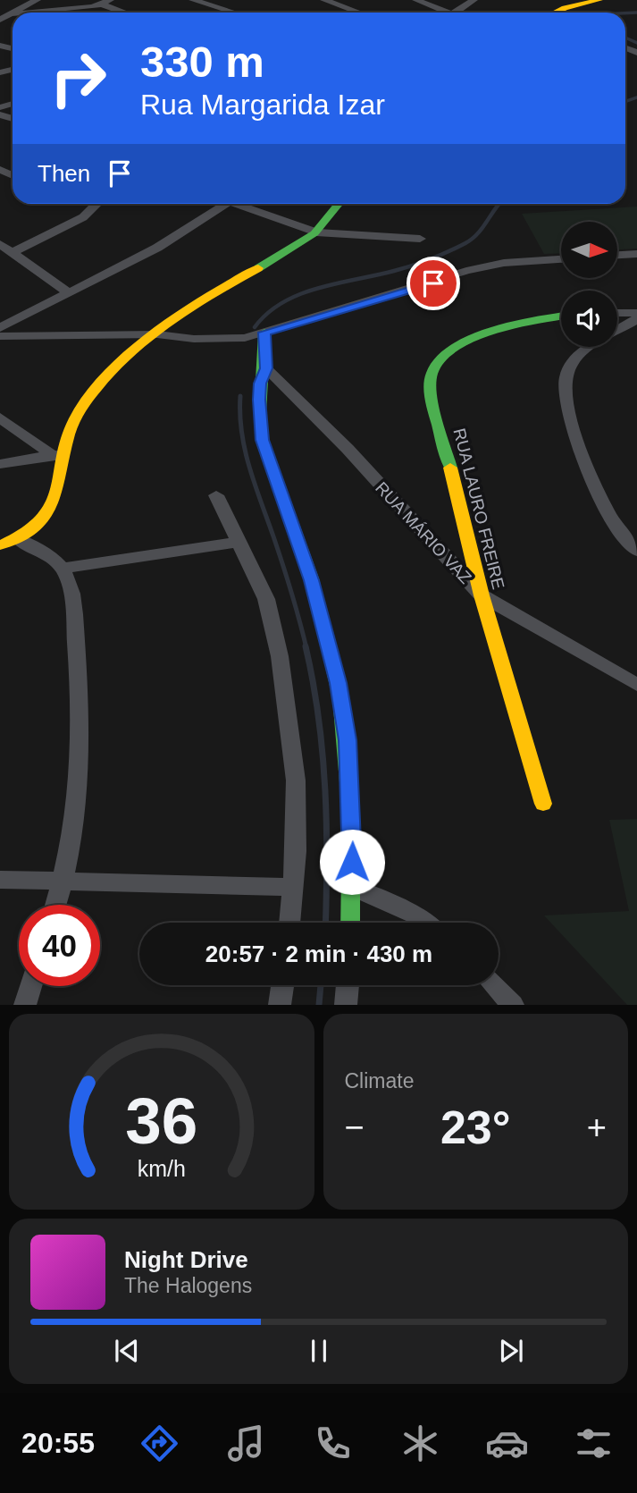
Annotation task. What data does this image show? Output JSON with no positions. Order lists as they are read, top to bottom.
{
  "streets": {
    "street": ["RUA LAURO FREIRE", "RUA MÁRIO VAZ"]
  },
  "crossings": [
    ["RUA LAURO FREIRE", "RUA MÁRIO VAZ"]
  ],
  "north": "right",
  "page": {
    "turn": ["330 m", "Rua Margarida Izar"],
    "then": "Then",
    "limit": "40",
    "trip": "20:57 · 2 min · 430 m",
    "tile": "Climate",
    "heat": ["−", "23°", "+"],
    "song": ["Night Drive", "The Halogens"],
    "tabs": "20:55",
    "gauge": ["36", "km/h"]
  }
}
